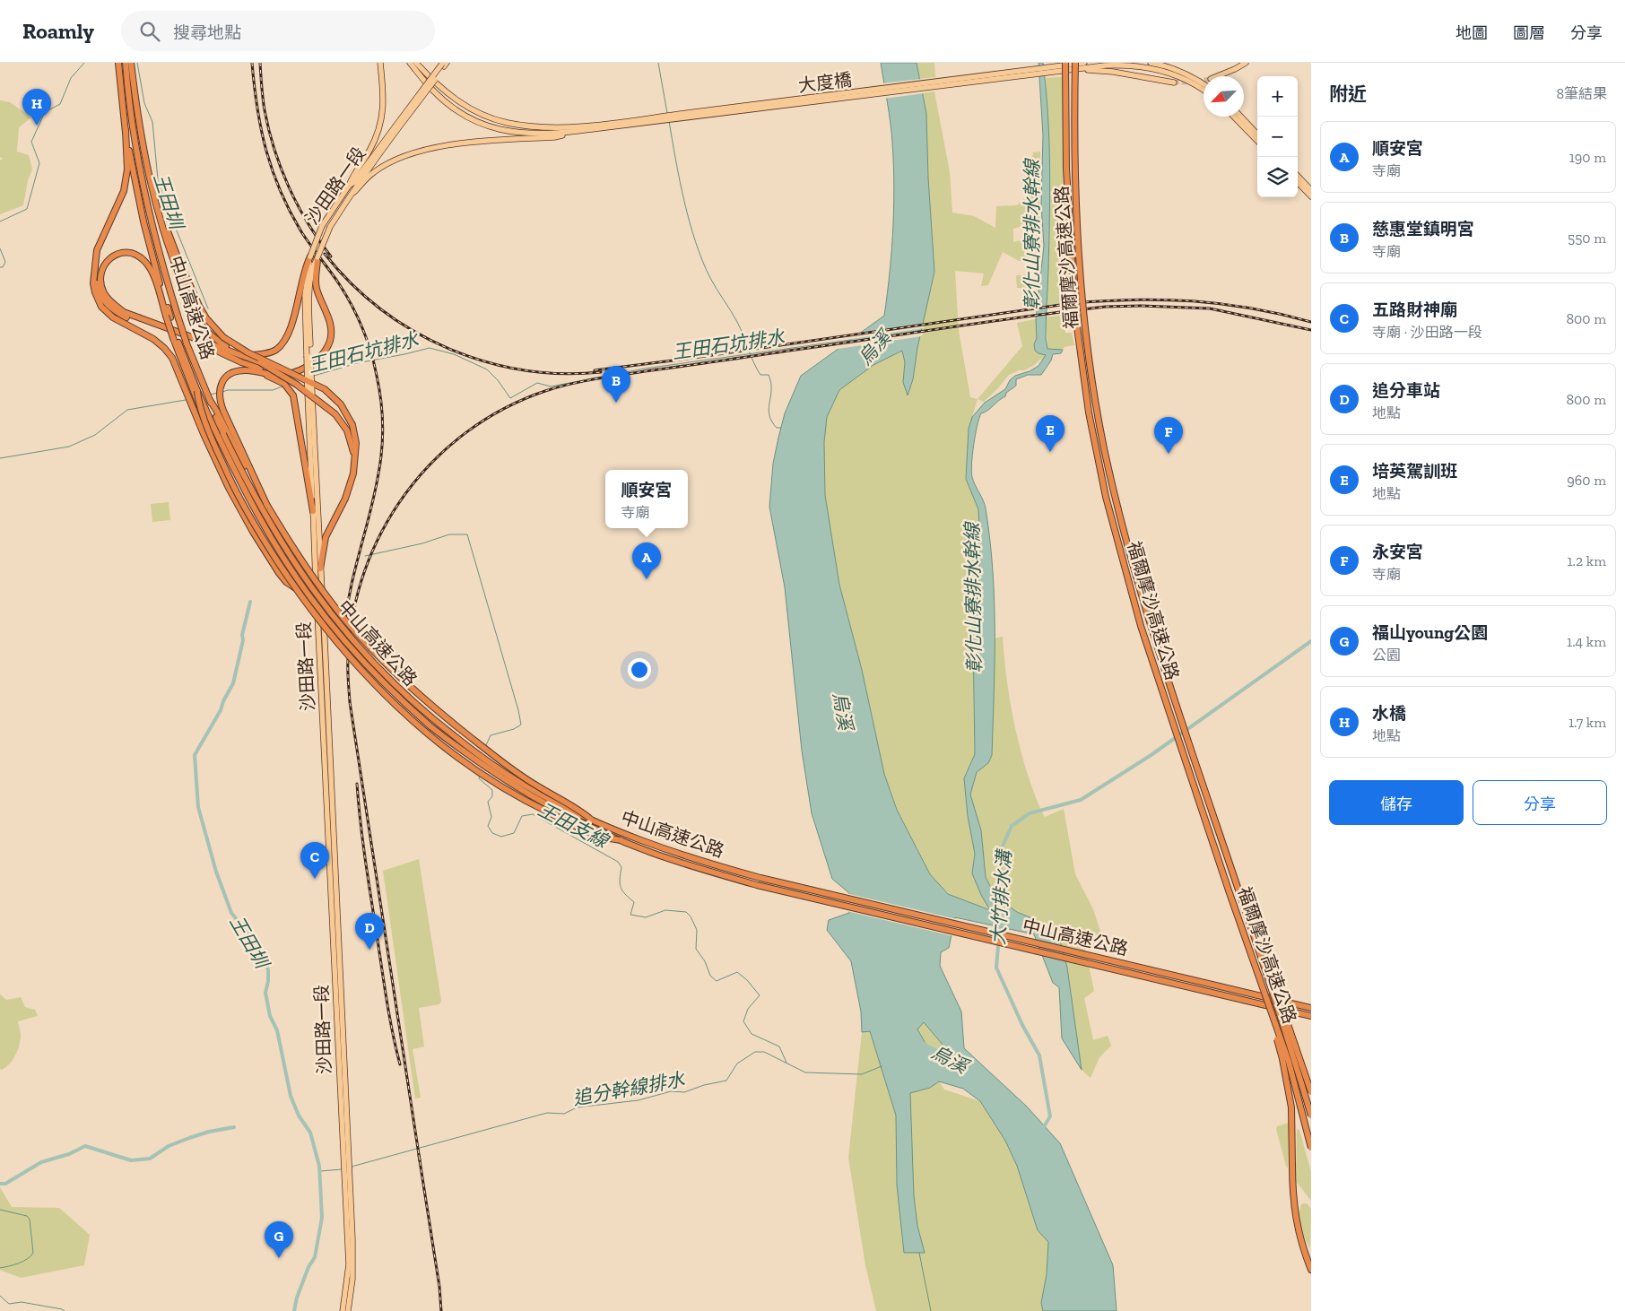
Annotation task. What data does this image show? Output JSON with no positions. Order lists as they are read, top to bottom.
{
  "streets": {
    "highway": ["福爾摩沙高速公路", "中山高速公路"],
    "main road": ["大度橋", "沙田路一段"]
  },
  "crossings": [
    ["大度橋", "沙田路一段"],
    ["大度橋", "福爾摩沙高速公路"]
  ],
  "water": [
    "王田圳",
    "彰化山寮排水幹線",
    "王田石坑排水",
    "烏溪",
    "王田支線",
    "大竹排水溝",
    "追分幹線排水"
  ],
  "north": "bottom left",
  "page": {
    "header": "Roamly",
    "search": "搜尋地點",
    "nav": ["地圖", "圖層", "分享"],
    "heading": ["附近", "8筆結果"],
    "map_buttons": ["+", "−"],
    "pins": [
      "H",
      "B",
      "E",
      "F",
      "A",
      "C",
      "D",
      "G"
    ],
    "list": [
      {
        "mark": "A",
        "name": "順安宮",
        "note": "寺廟",
        "value": "190 m"
      },
      {
        "mark": "B",
        "name": "慈惠堂鎮明宮",
        "note": "寺廟",
        "value": "550 m"
      },
      {
        "mark": "C",
        "name": "五路財神廟",
        "note": "寺廟 · 沙田路一段",
        "value": "800 m"
      },
      {
        "mark": "D",
        "name": "追分車站",
        "note": "地點",
        "value": "800 m"
      },
      {
        "mark": "E",
        "name": "培英駕訓班",
        "note": "地點",
        "value": "960 m"
      },
      {
        "mark": "F",
        "name": "永安宮",
        "note": "寺廟",
        "value": "1.2 km"
      },
      {
        "mark": "G",
        "name": "福山young公園",
        "note": "公園",
        "value": "1.4 km"
      },
      {
        "mark": "H",
        "name": "水橋",
        "note": "地點",
        "value": "1.7 km"
      }
    ],
    "popup": ["順安宮", "寺廟"],
    "buttons": ["儲存", "分享"]
  }
}
